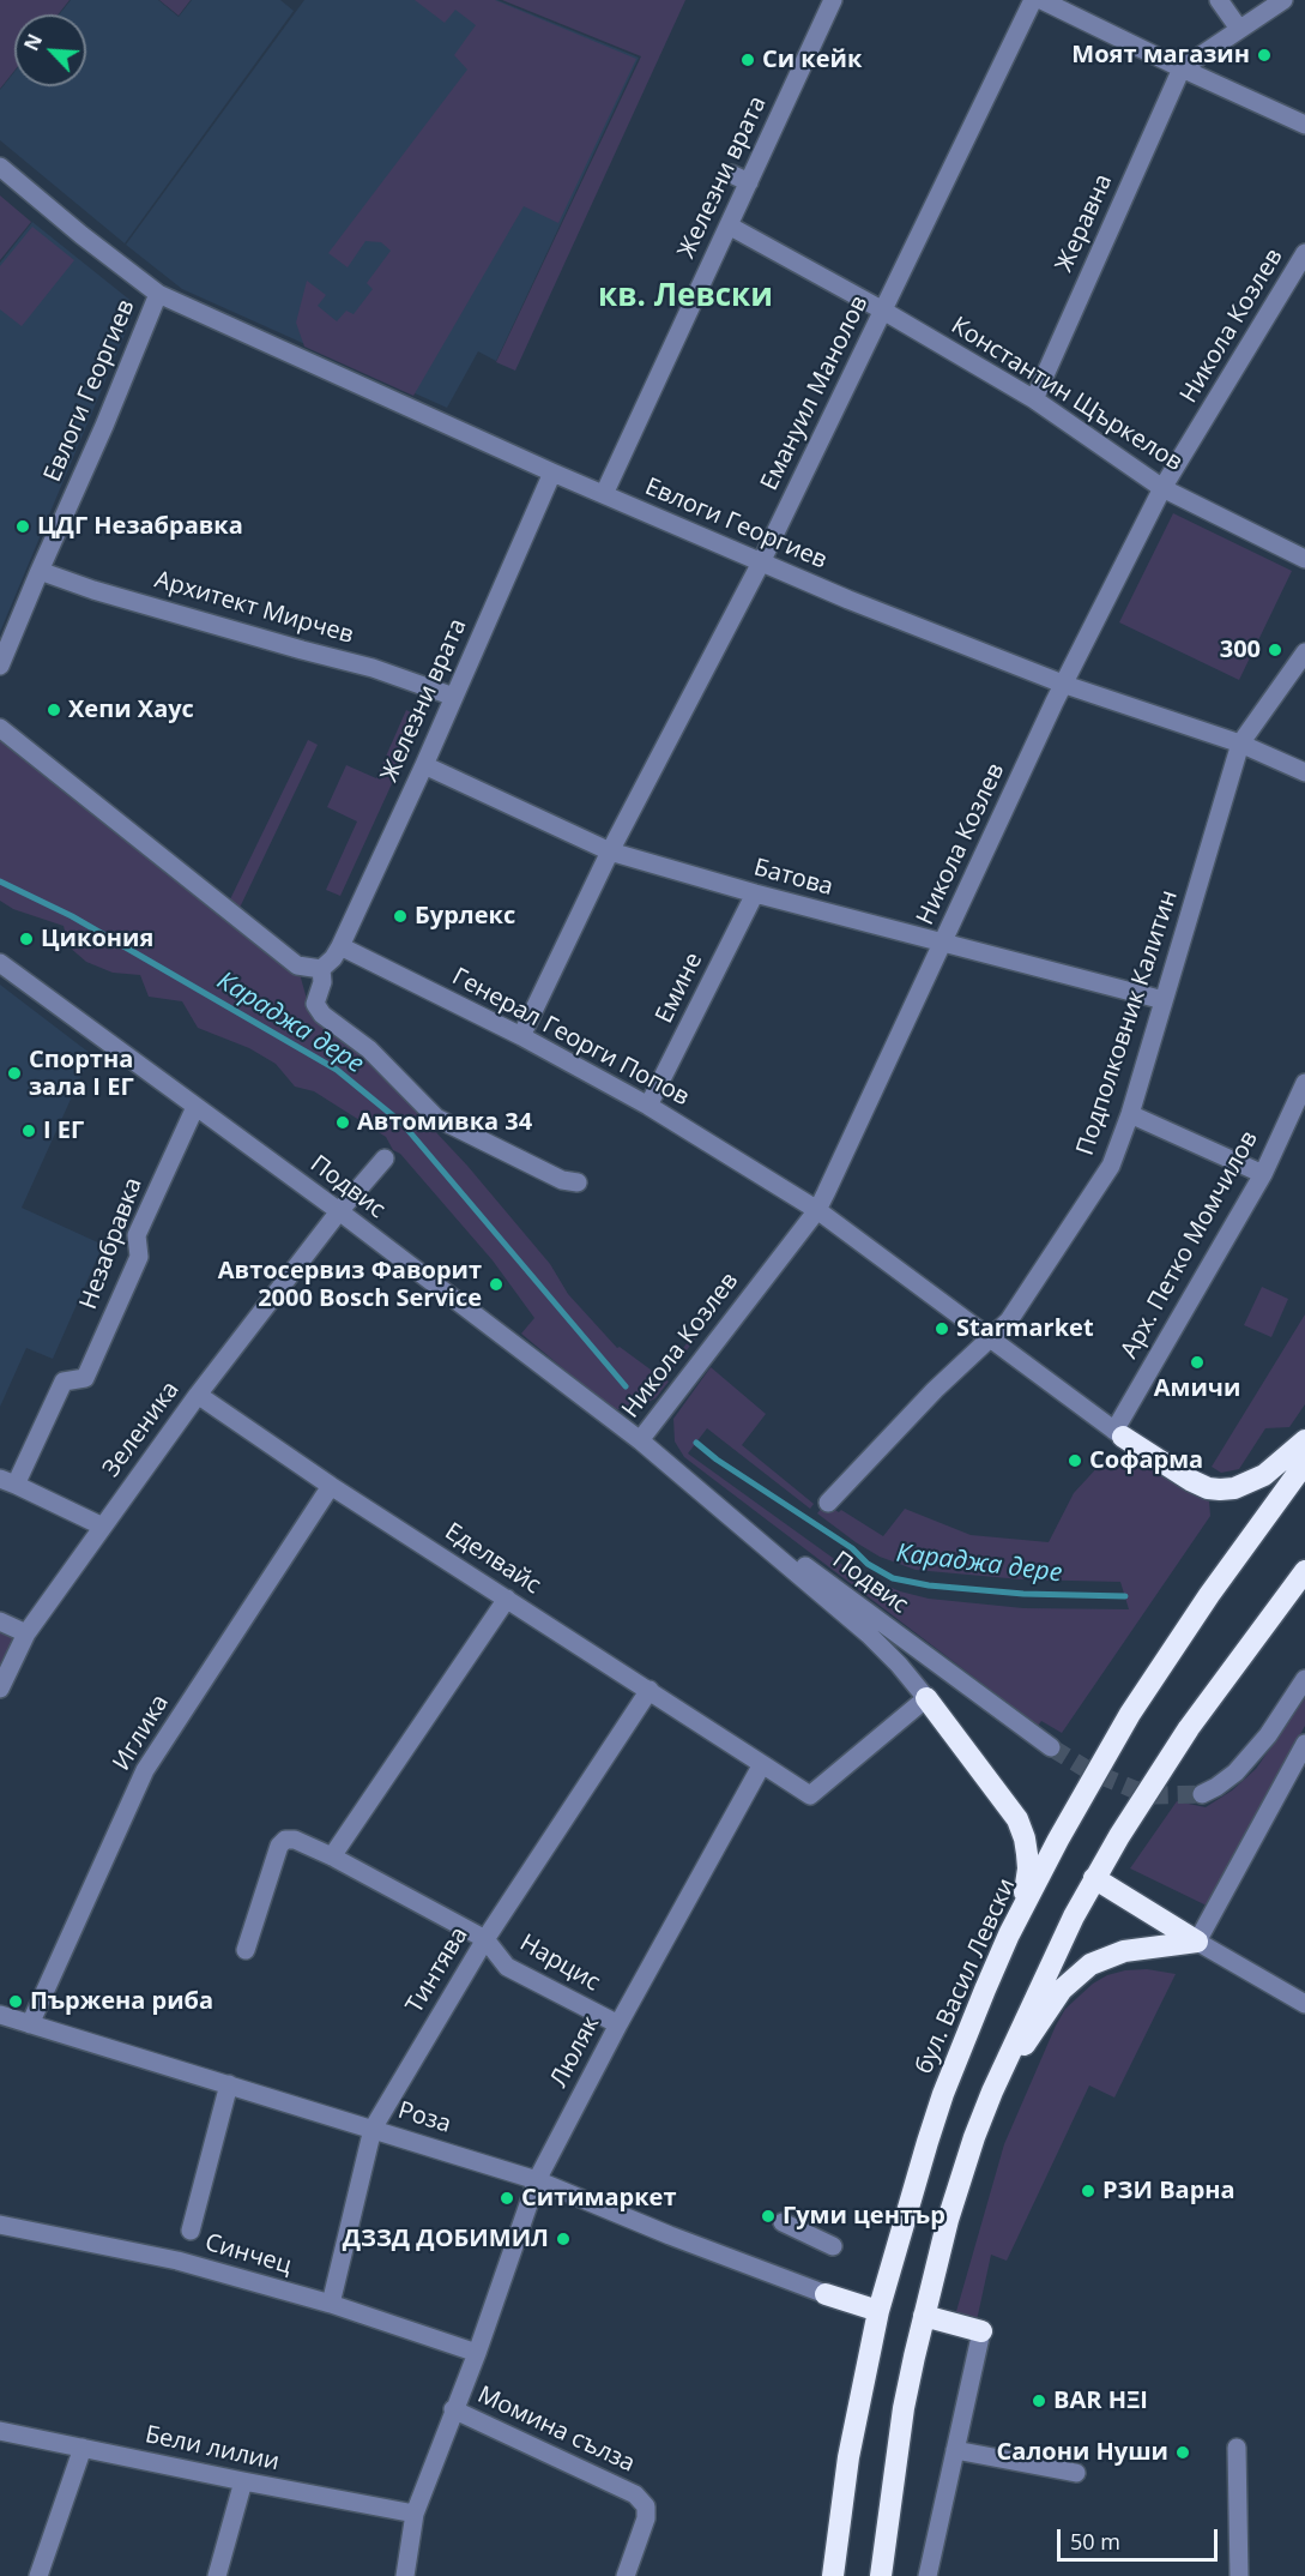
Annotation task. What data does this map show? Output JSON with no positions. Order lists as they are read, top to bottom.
{
  "streets": {
    "highway": ["бул. Васил Левски"],
    "street": [
      "Железни врата",
      "Жеравна",
      "Никола Козлев",
      "Евлоги Георгиев",
      "Емануил Манолов",
      "Константин Щъркелов",
      "Архитект Мирчев",
      "Батова",
      "Емине",
      "Подполковник Калитин",
      "Генерал Георги Попов",
      "Подвис",
      "Незабравка",
      "Арх. Петко Момчилов",
      "Зеленика",
      "Еделвайс",
      "Иглика",
      "Нарцис",
      "Тинтява",
      "Люляк",
      "Роза",
      "Синчец",
      "Момина сълза",
      "Бели лилии"
    ]
  },
  "crossings": [
    ["Железни врата", "Евлоги Георгиев"],
    ["Железни врата", "Константин Щъркелов"],
    ["Железни врата", "Архитект Мирчев"],
    ["Железни врата", "Батова"],
    ["Железни врата", "Генерал Георги Попов"],
    ["Жеравна", "Константин Щъркелов"],
    ["Никола Козлев", "Евлоги Георгиев"],
    ["Никола Козлев", "Константин Щъркелов"],
    ["Никола Козлев", "Батова"],
    ["Никола Козлев", "Генерал Георги Попов"],
    ["Никола Козлев", "Подвис"],
    ["Евлоги Георгиев", "Емануил Манолов"],
    ["Евлоги Георгиев", "Архитект Мирчев"],
    ["Евлоги Георгиев", "Подполковник Калитин"],
    ["Емануил Манолов", "Константин Щъркелов"],
    ["Емануил Манолов", "Батова"],
    ["Емануил Манолов", "Генерал Георги Попов"],
    ["Батова", "Емине"],
    ["Батова", "Подполковник Калитин"],
    ["Емине", "Генерал Георги Попов"],
    ["Подполковник Калитин", "Генерал Георги Попов"],
    ["Генерал Георги Попов", "Арх. Петко Момчилов"],
    ["Подвис", "Незабравка"],
    ["Подвис", "Зеленика"],
    ["Зеленика", "Еделвайс"],
    ["Еделвайс", "Иглика"],
    ["Еделвайс", "Тинтява"],
    ["Еделвайс", "Люляк"],
    ["Иглика", "Роза"],
    ["Нарцис", "Тинтява"],
    ["Нарцис", "Люляк"],
    ["Тинтява", "Роза"],
    ["Тинтява", "Синчец"],
    ["Люляк", "Роза"],
    ["Люляк", "Синчец"],
    ["Люляк", "Момина сълза"],
    ["Люляк", "Бели лилии"]
  ],
  "districts": ["кв. Левски"],
  "water": ["Караджа дере"],
  "places": [
    "Моят магазин",
    "Си кейк",
    "ЦДГ Незабравка",
    "300",
    "Хепи Хаус",
    "Бурлекс",
    "Цикония",
    "Спортна зала I ЕГ",
    "Автомивка 34",
    "I ЕГ",
    "Автосервиз Фаворит 2000 Bosch Service",
    "Starmarket",
    "Амичи",
    "Софарма",
    "Пържена риба",
    "РЗИ Варна",
    "Ситимаркет",
    "Гуми център",
    "ДЗЗД ДОБИМИЛ",
    "BAR HΞI",
    "Салони Нуши"
  ],
  "scale_bar": "50 m",
  "north": "top left"
}
